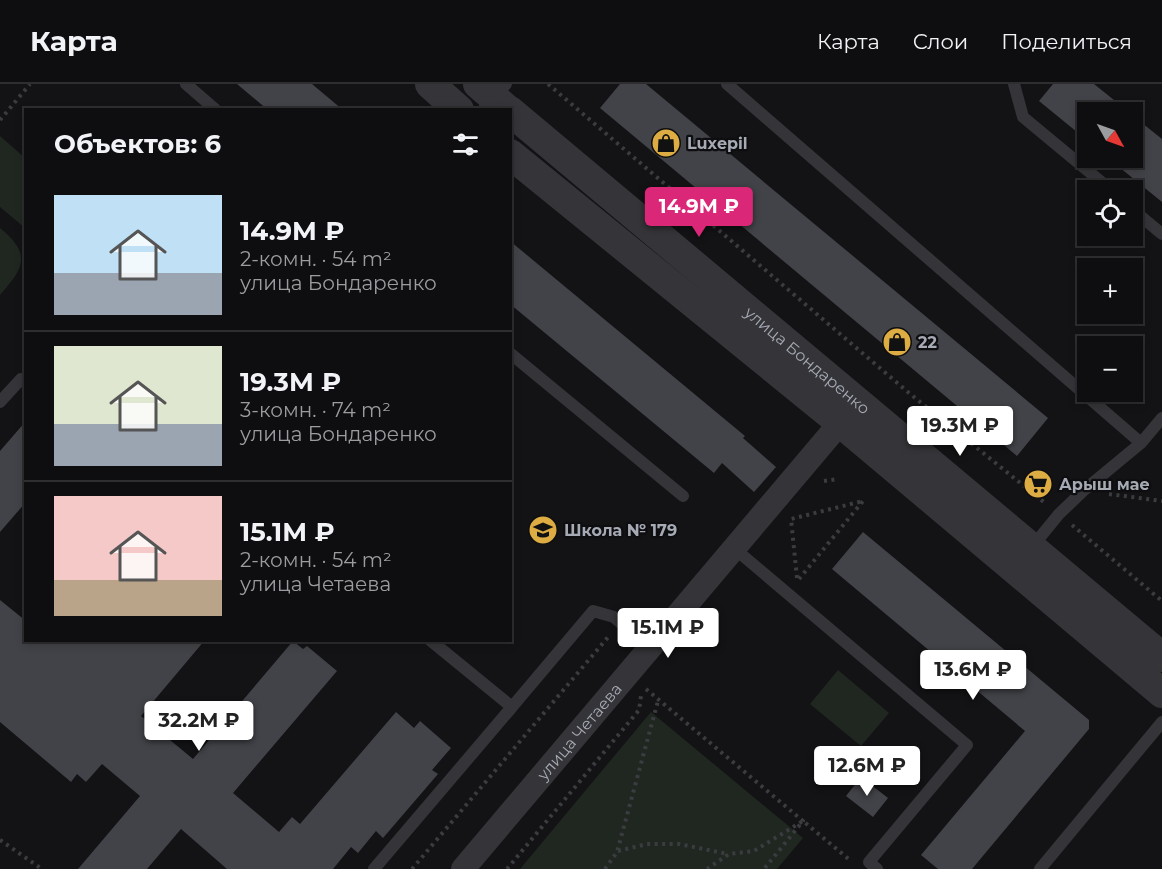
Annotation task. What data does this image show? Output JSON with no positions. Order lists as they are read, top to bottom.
{
  "streets": {
    "street": ["улица Бондаренко", "улица Четаева"]
  },
  "crossings": [
    ["улица Бондаренко", "улица Четаева"]
  ],
  "places": {
    "shop": ["Luxepil", "22"],
    "supermarket": ["Арыш мае"],
    "school or university": ["Школа № 179"]
  },
  "north": "bottom right",
  "page": {
    "header": "Карта",
    "nav": ["Карта", "Слои", "Поделиться"],
    "map_buttons": ["+", "−"],
    "heading": "Объектов: 6",
    "list": [
      {
        "name": "14.9M ₽",
        "note": "2-комн. · 54 m² · улица Бондаренко"
      },
      {
        "name": "19.3M ₽",
        "note": "3-комн. · 74 m² · улица Бондаренко"
      },
      {
        "name": "15.1M ₽",
        "note": "2-комн. · 54 m² · улица Четаева"
      }
    ],
    "price": [
      "14.9M ₽",
      "19.3M ₽",
      "15.1M ₽",
      "13.6M ₽",
      "32.2M ₽",
      "12.6M ₽"
    ]
  }
}
